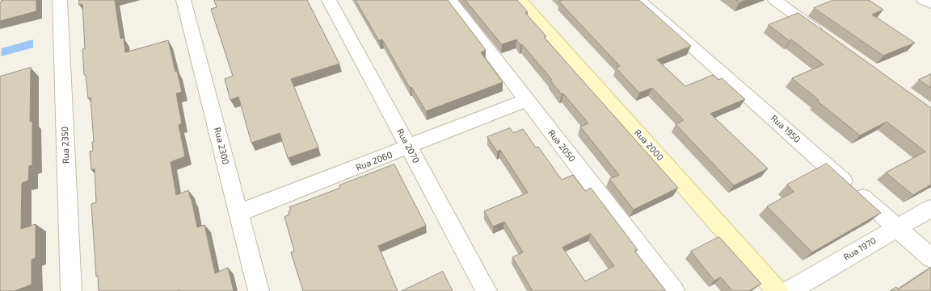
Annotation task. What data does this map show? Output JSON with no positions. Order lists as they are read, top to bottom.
{
  "streets": {
    "main road": ["Rua 2000"],
    "street": [
      "Rua 1950",
      "Rua 2350",
      "Rua 2300",
      "Rua 2070",
      "Rua 2050",
      "Rua 2060",
      "Rua 1970"
    ]
  },
  "crossings": [
    ["Rua 1950", "Rua 1970"],
    ["Rua 2300", "Rua 2060"],
    ["Rua 2070", "Rua 2060"],
    ["Rua 2050", "Rua 2060"]
  ]
}
